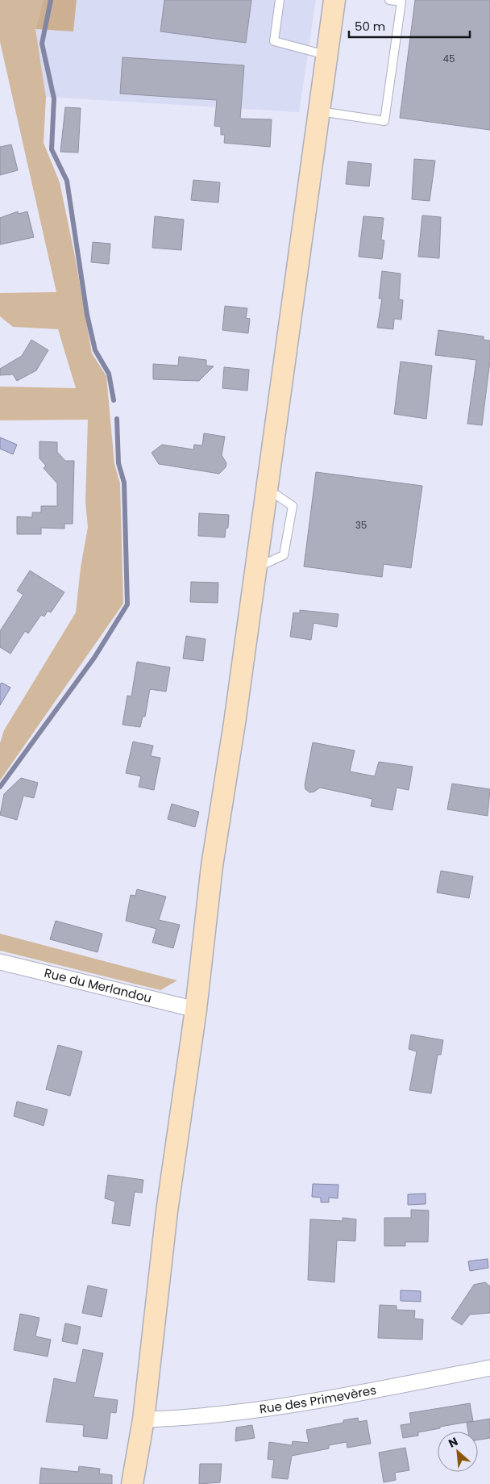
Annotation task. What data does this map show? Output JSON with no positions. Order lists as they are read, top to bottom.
{
  "streets": {
    "street": ["Rue du Merlandou", "Rue des Primevères"]
  },
  "house_numbers": ["45", "35"],
  "scale_bar": "50 m",
  "north": "top left"
}
